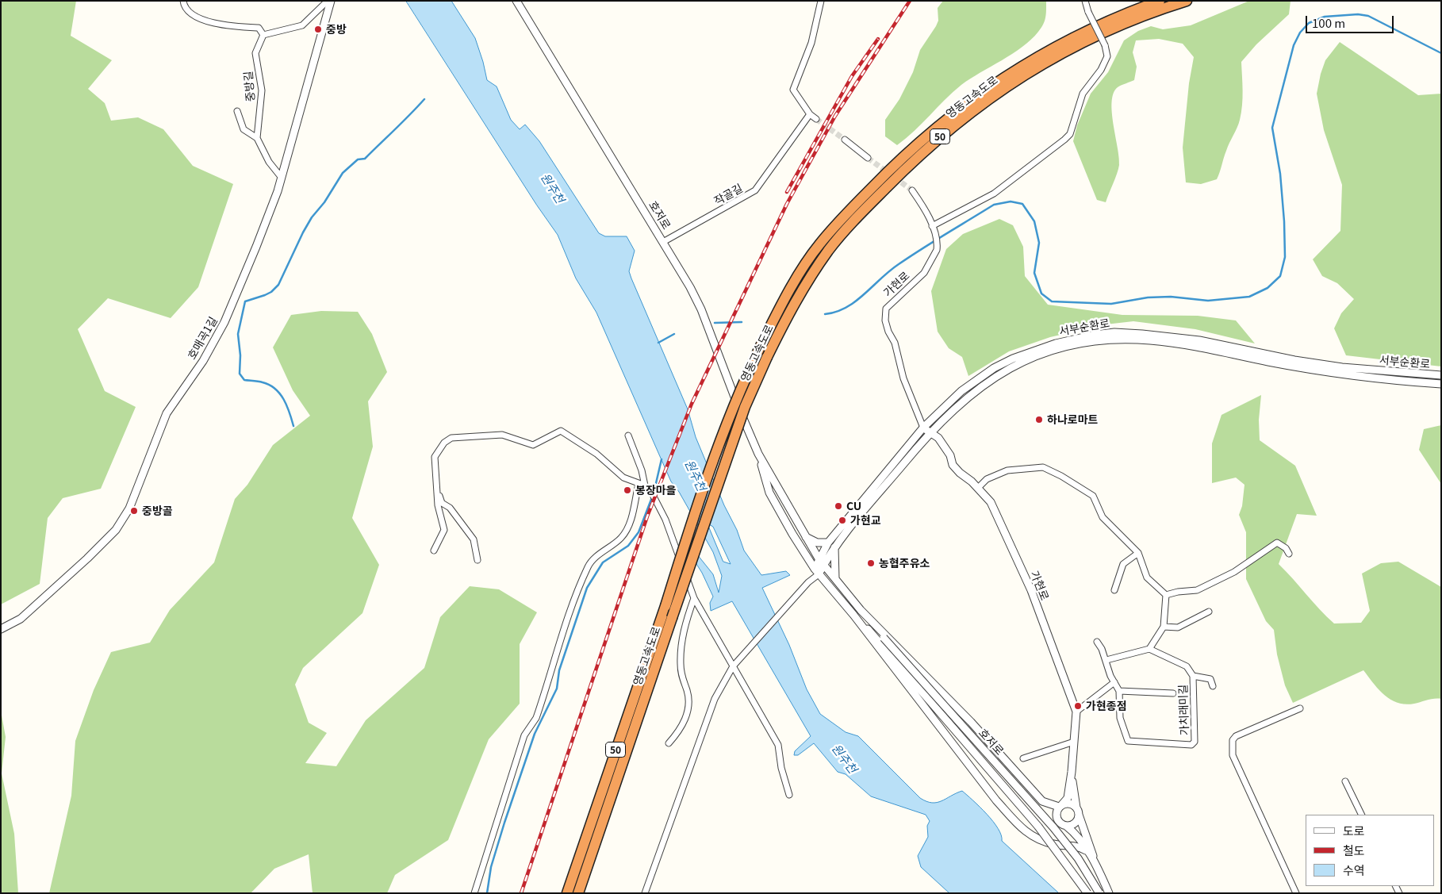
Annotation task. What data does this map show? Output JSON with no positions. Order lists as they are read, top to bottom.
{
  "streets": {
    "highway": ["영동고속도로", "50"],
    "street": [
      "중방길",
      "작골길",
      "호저로",
      "가현로",
      "서부순환로",
      "호매곡1길",
      "가치래미길"
    ]
  },
  "crossings": [
    ["중방길", "호매곡1길"],
    ["작골길", "호저로"],
    ["호저로", "서부순환로"],
    ["가현로", "서부순환로"]
  ],
  "water": ["원주천"],
  "places": [
    "중방",
    "하나로마트",
    "봉장마을",
    "CU",
    "중방골",
    "가현교",
    "농협주유소",
    "가현종점"
  ],
  "legend": ["도로", "철도", "수역"],
  "scale_bar": "100 m"
}
